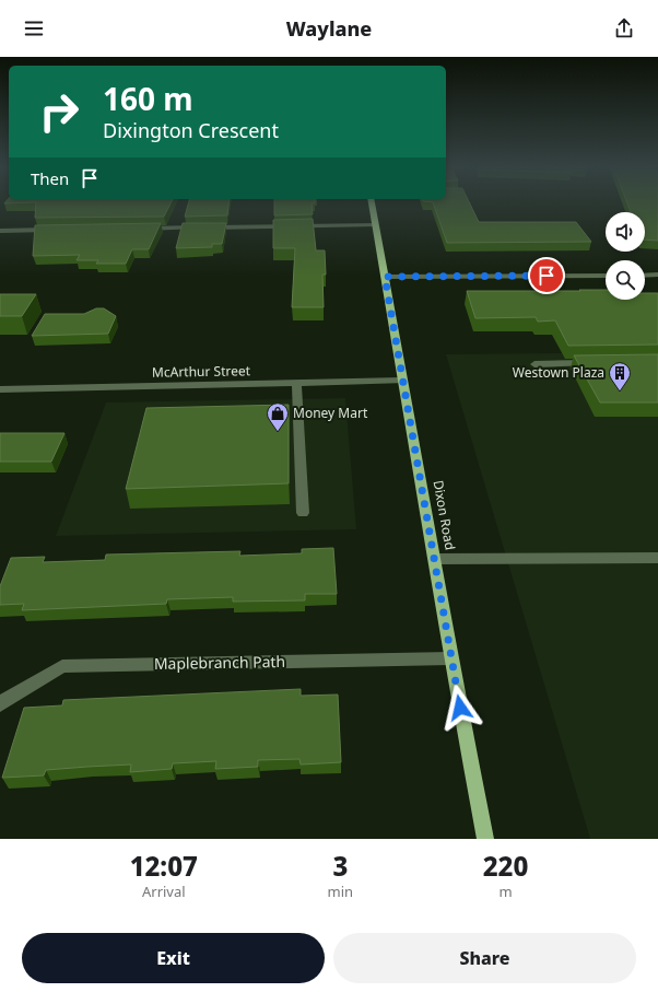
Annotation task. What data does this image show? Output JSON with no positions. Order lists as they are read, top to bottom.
{
  "streets": {
    "main road": ["Dixon Road"],
    "street": ["McArthur Street", "Maplebranch Path"]
  },
  "crossings": [
    ["McArthur Street", "Dixon Road"],
    ["Dixon Road", "Maplebranch Path"]
  ],
  "places": {
    "building": ["Westown Plaza"],
    "shop": ["Money Mart"]
  },
  "page": {
    "header": "Waylane",
    "turn": ["160 m", "Dixington Crescent"],
    "then": "Then",
    "eta": [
      "12:07",
      "Arrival",
      "3",
      "min",
      "220",
      "m"
    ],
    "buttons": ["Exit", "Share"]
  }
}
